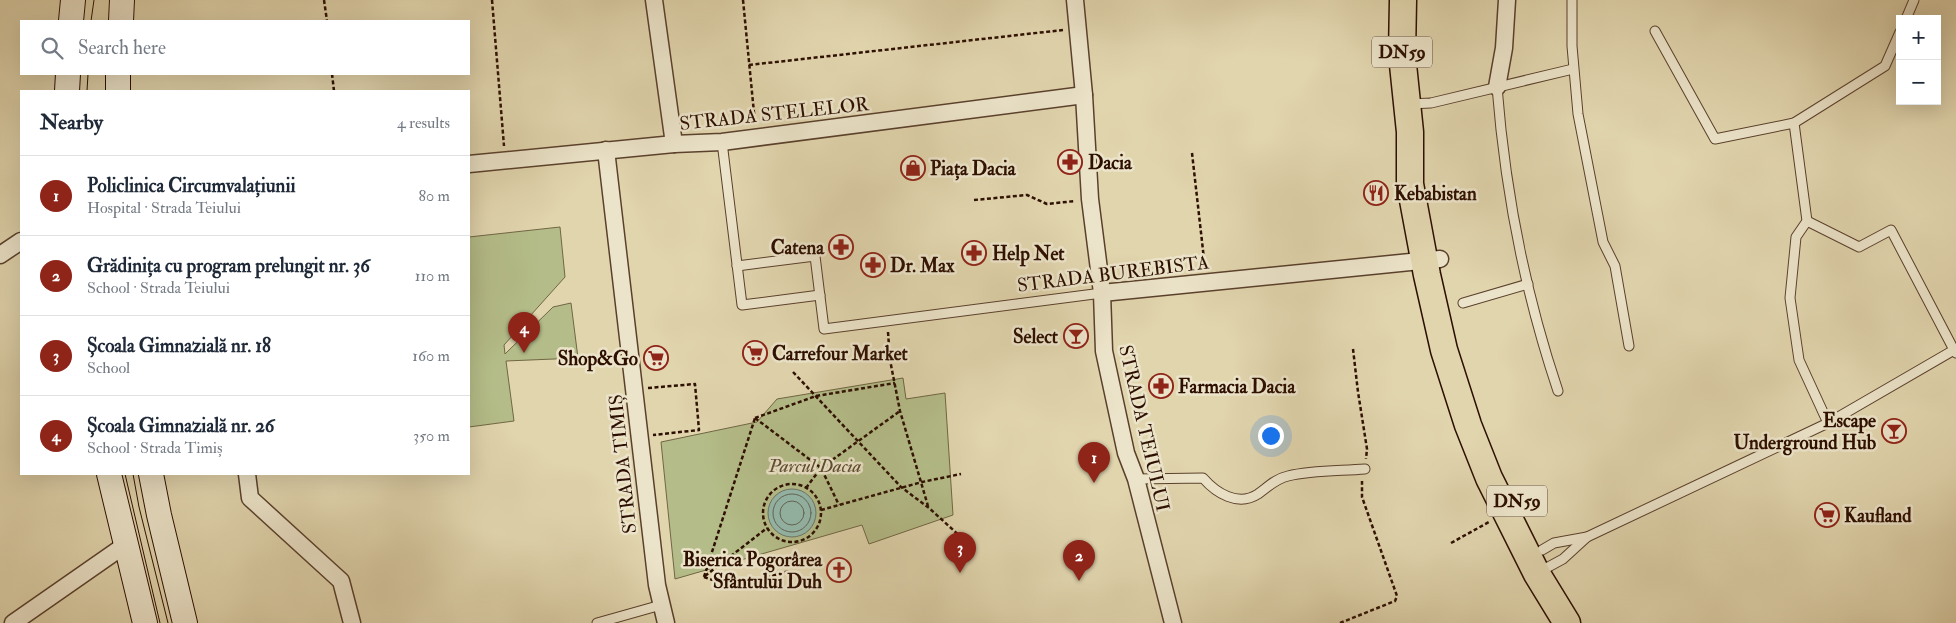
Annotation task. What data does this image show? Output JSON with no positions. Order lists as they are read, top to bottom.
{
  "streets": {
    "main road": ["DN59"],
    "street": [
      "STRADA STELELOR",
      "STRADA BUREBISTA",
      "STRADA TEIULUI",
      "STRADA TIMIȘ"
    ]
  },
  "crossings": [
    ["DN59", "STRADA BUREBISTA"],
    ["STRADA STELELOR", "STRADA TEIULUI"],
    ["STRADA STELELOR", "STRADA TIMIȘ"],
    ["STRADA BUREBISTA", "STRADA TEIULUI"]
  ],
  "parks": ["Parcul Dacia"],
  "places": {
    "pharmacy": [
      "Dacia",
      "Catena",
      "Help Net",
      "Dr. Max",
      "Farmacia Dacia"
    ],
    "shop": ["Piața Dacia"],
    "restaurant": ["Kebabistan"],
    "bar": ["Select", "Escape Underground Hub"],
    "supermarket": ["Carrefour Market", "Shop&Go", "Kaufland"],
    "church": ["Biserica Pogorârea Sfântului Duh"]
  },
  "page": {
    "map_buttons": ["+", "−"],
    "search": "Search here",
    "heading": ["Nearby", "4 results"],
    "list": [
      {
        "mark": "1",
        "name": "Policlinica Circumvalațiunii",
        "note": "Hospital · Strada Teiului",
        "value": "80 m"
      },
      {
        "mark": "2",
        "name": "Grădinița cu program prelungit nr. 36",
        "note": "School · Strada Teiului",
        "value": "110 m"
      },
      {
        "mark": "3",
        "name": "Școala Gimnazială nr. 18",
        "note": "School",
        "value": "160 m"
      },
      {
        "mark": "4",
        "name": "Școala Gimnazială nr. 26",
        "note": "School · Strada Timiș",
        "value": "350 m"
      }
    ],
    "pins": [
      "4",
      "1",
      "3",
      "2"
    ]
  }
}
